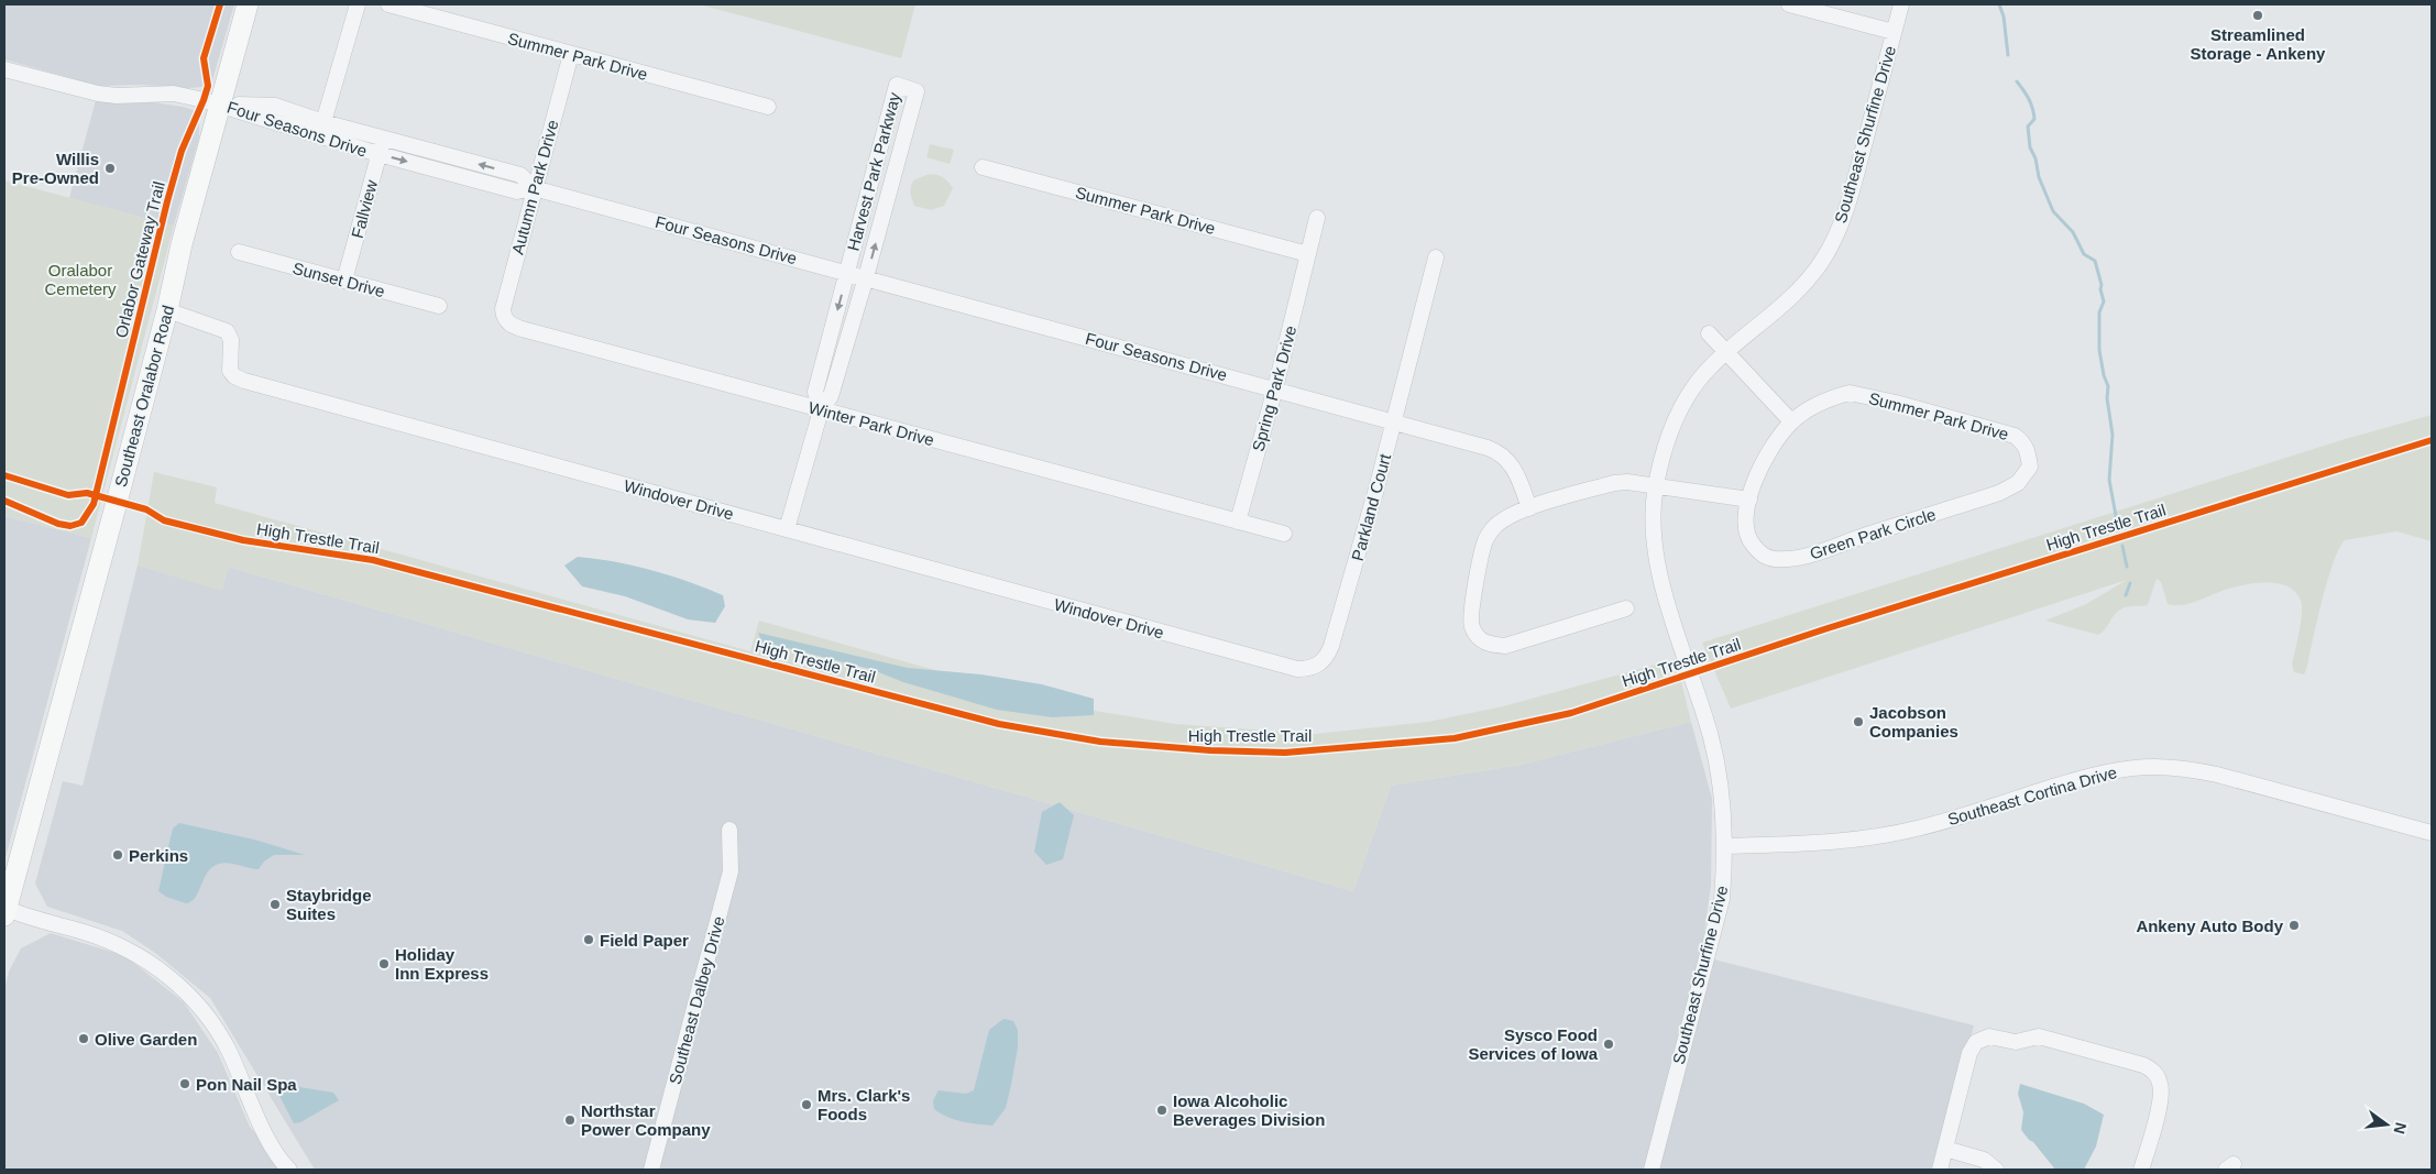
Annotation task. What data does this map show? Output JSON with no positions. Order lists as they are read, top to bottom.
{
  "streets": {
    "main road": ["Southeast Oralabor Road"],
    "street": [
      "Summer Park Drive",
      "Four Seasons Drive",
      "Southeast Shurfine Drive",
      "Harvest Park Parkway",
      "Autumn Park Drive",
      "Fallview",
      "Sunset Drive",
      "Spring Park Drive",
      "Winter Park Drive",
      "Windover Drive",
      "Parkland Court",
      "Green Park Circle",
      "Southeast Cortina Drive",
      "Southeast Dalbey Drive"
    ],
    "cycle path": ["Orlabor Gateway Trail", "High Trestle Trail"]
  },
  "crossings": [
    ["Summer Park Drive", "Autumn Park Drive"],
    ["Summer Park Drive", "Spring Park Drive"],
    ["Summer Park Drive", "Green Park Circle"],
    ["Four Seasons Drive", "Harvest Park Parkway"],
    ["Four Seasons Drive", "Autumn Park Drive"],
    ["Four Seasons Drive", "Fallview"],
    ["Four Seasons Drive", "Spring Park Drive"],
    ["Four Seasons Drive", "Southeast Oralabor Road"],
    ["Four Seasons Drive", "Parkland Court"],
    ["Southeast Shurfine Drive", "Southeast Cortina Drive"],
    ["Harvest Park Parkway", "Winter Park Drive"],
    ["Harvest Park Parkway", "Windover Drive"],
    ["Autumn Park Drive", "Winter Park Drive"],
    ["Fallview", "Sunset Drive"],
    ["Spring Park Drive", "Winter Park Drive"],
    ["Southeast Oralabor Road", "Windover Drive"],
    ["Windover Drive", "Parkland Court"]
  ],
  "parks": ["Oralabor Cemetery"],
  "places": [
    "Streamlined Storage - Ankeny",
    "Willis Pre-Owned",
    "Jacobson Companies",
    "Perkins",
    "Staybridge Suites",
    "Ankeny Auto Body",
    "Field Paper",
    "Holiday Inn Express",
    "Olive Garden",
    "Sysco Food Services of Iowa",
    "Pon Nail Spa",
    "Mrs. Clark's Foods",
    "Iowa Alcoholic Beverages Division",
    "Northstar Power Company"
  ],
  "north": "right"
}
